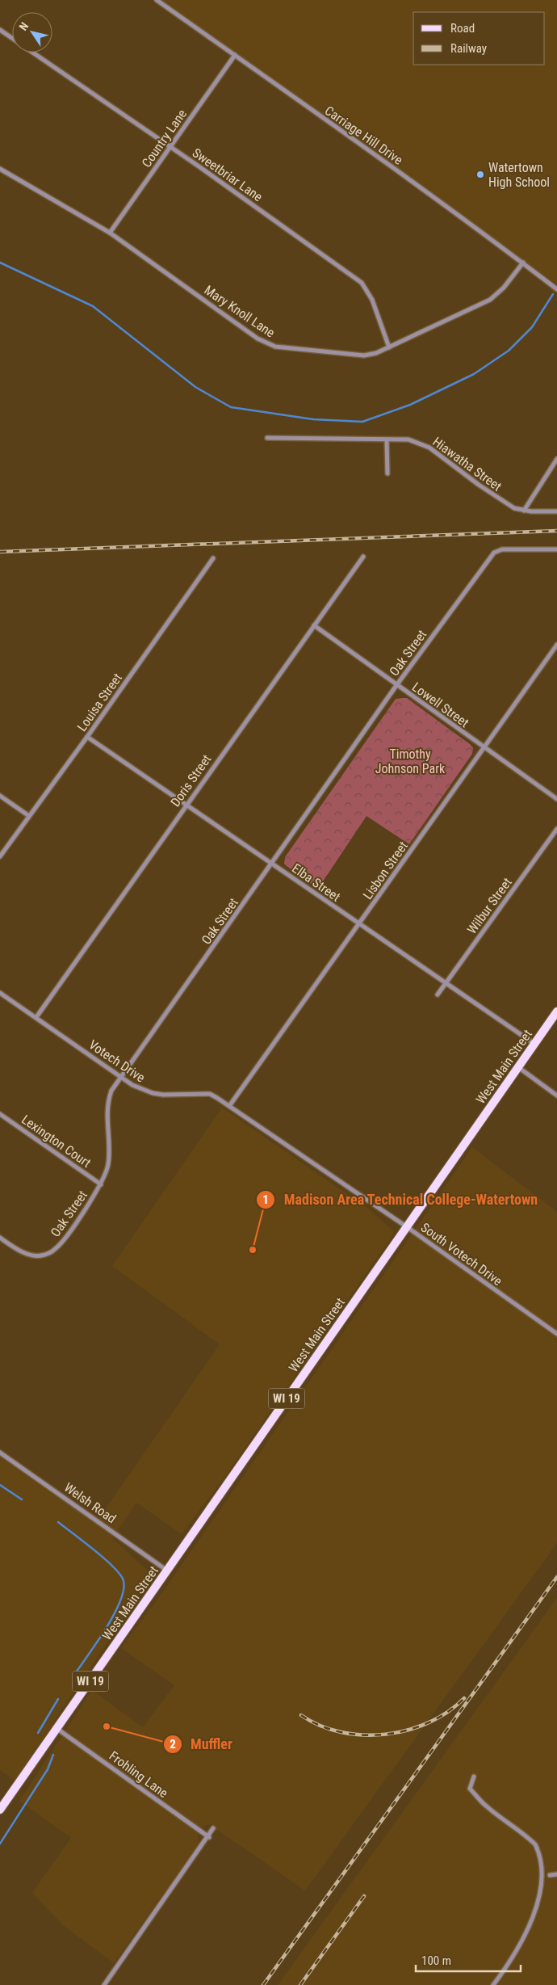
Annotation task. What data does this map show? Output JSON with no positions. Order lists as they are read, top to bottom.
{
  "streets": {
    "main road": ["West Main Street", "WI 19"],
    "street": [
      "Carriage Hill Drive",
      "Country Lane",
      "Sweetbriar Lane",
      "Mary Knoll Lane",
      "Hiawatha Street",
      "Oak Street",
      "Louisa Street",
      "Lowell Street",
      "Doris Street",
      "Lisbon Street",
      "Elba Street",
      "Wilbur Street",
      "Votech Drive",
      "Lexington Court",
      "South Votech Drive",
      "Welsh Road",
      "Frohling Lane"
    ]
  },
  "crossings": [
    ["Carriage Hill Drive", "Country Lane"],
    ["Carriage Hill Drive", "Mary Knoll Lane"],
    ["Country Lane", "Sweetbriar Lane"],
    ["Country Lane", "Mary Knoll Lane"],
    ["Sweetbriar Lane", "Mary Knoll Lane"],
    ["Oak Street", "Lowell Street"],
    ["Oak Street", "Elba Street"],
    ["Oak Street", "Votech Drive"],
    ["Oak Street", "Lexington Court"],
    ["Louisa Street", "Elba Street"],
    ["Lowell Street", "Doris Street"],
    ["Lowell Street", "Lisbon Street"],
    ["Doris Street", "Elba Street"],
    ["Doris Street", "Votech Drive"],
    ["Lisbon Street", "Elba Street"],
    ["Lisbon Street", "Votech Drive"],
    ["Elba Street", "Wilbur Street"],
    ["Elba Street", "West Main Street"],
    ["Votech Drive", "South Votech Drive"],
    ["West Main Street", "South Votech Drive"],
    ["West Main Street", "Welsh Road"],
    ["West Main Street", "Frohling Lane"]
  ],
  "parks": ["Timothy Johnson Park"],
  "places": ["Watertown High School", "Madison Area Technical College-Watertown", "Muffler"],
  "legend": ["Road", "Railway"],
  "scale_bar": "100 m",
  "north": "top left"
}
